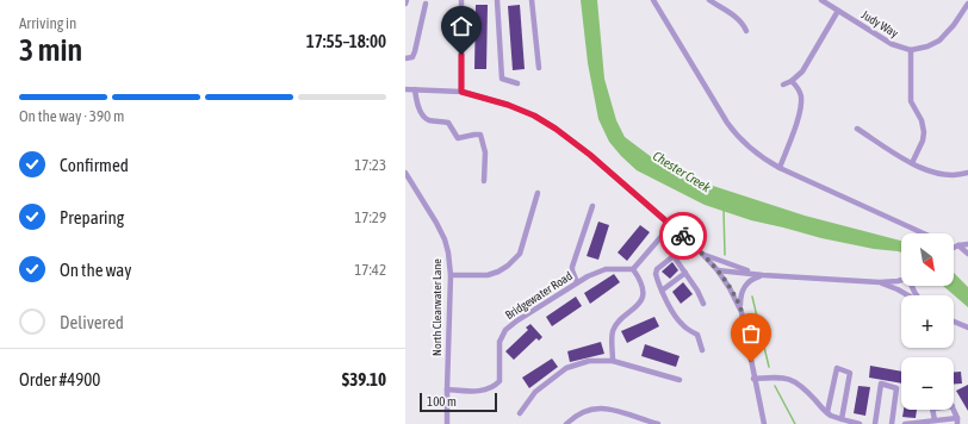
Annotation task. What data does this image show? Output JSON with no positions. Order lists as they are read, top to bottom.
{
  "streets": {
    "street": ["Judy Way", "Bridgewater Road", "North Clearwater Lane"]
  },
  "crossings": [
    ["Bridgewater Road", "North Clearwater Lane"]
  ],
  "water": ["Chester Creek"],
  "scale_bar": "100 m",
  "north": "bottom right",
  "page": {
    "heading": ["3 min", "Arriving in", "17:55–18:00"],
    "panel": ["Order #4900", "$39.10"],
    "bar": "On the way · 390 m",
    "list": [
      ["Confirmed", "17:23"],
      ["Preparing", "17:29"],
      ["On the way", "17:42"],
      "Delivered"
    ],
    "map_buttons": ["+", "−"],
    "scale": "100 m"
  }
}
